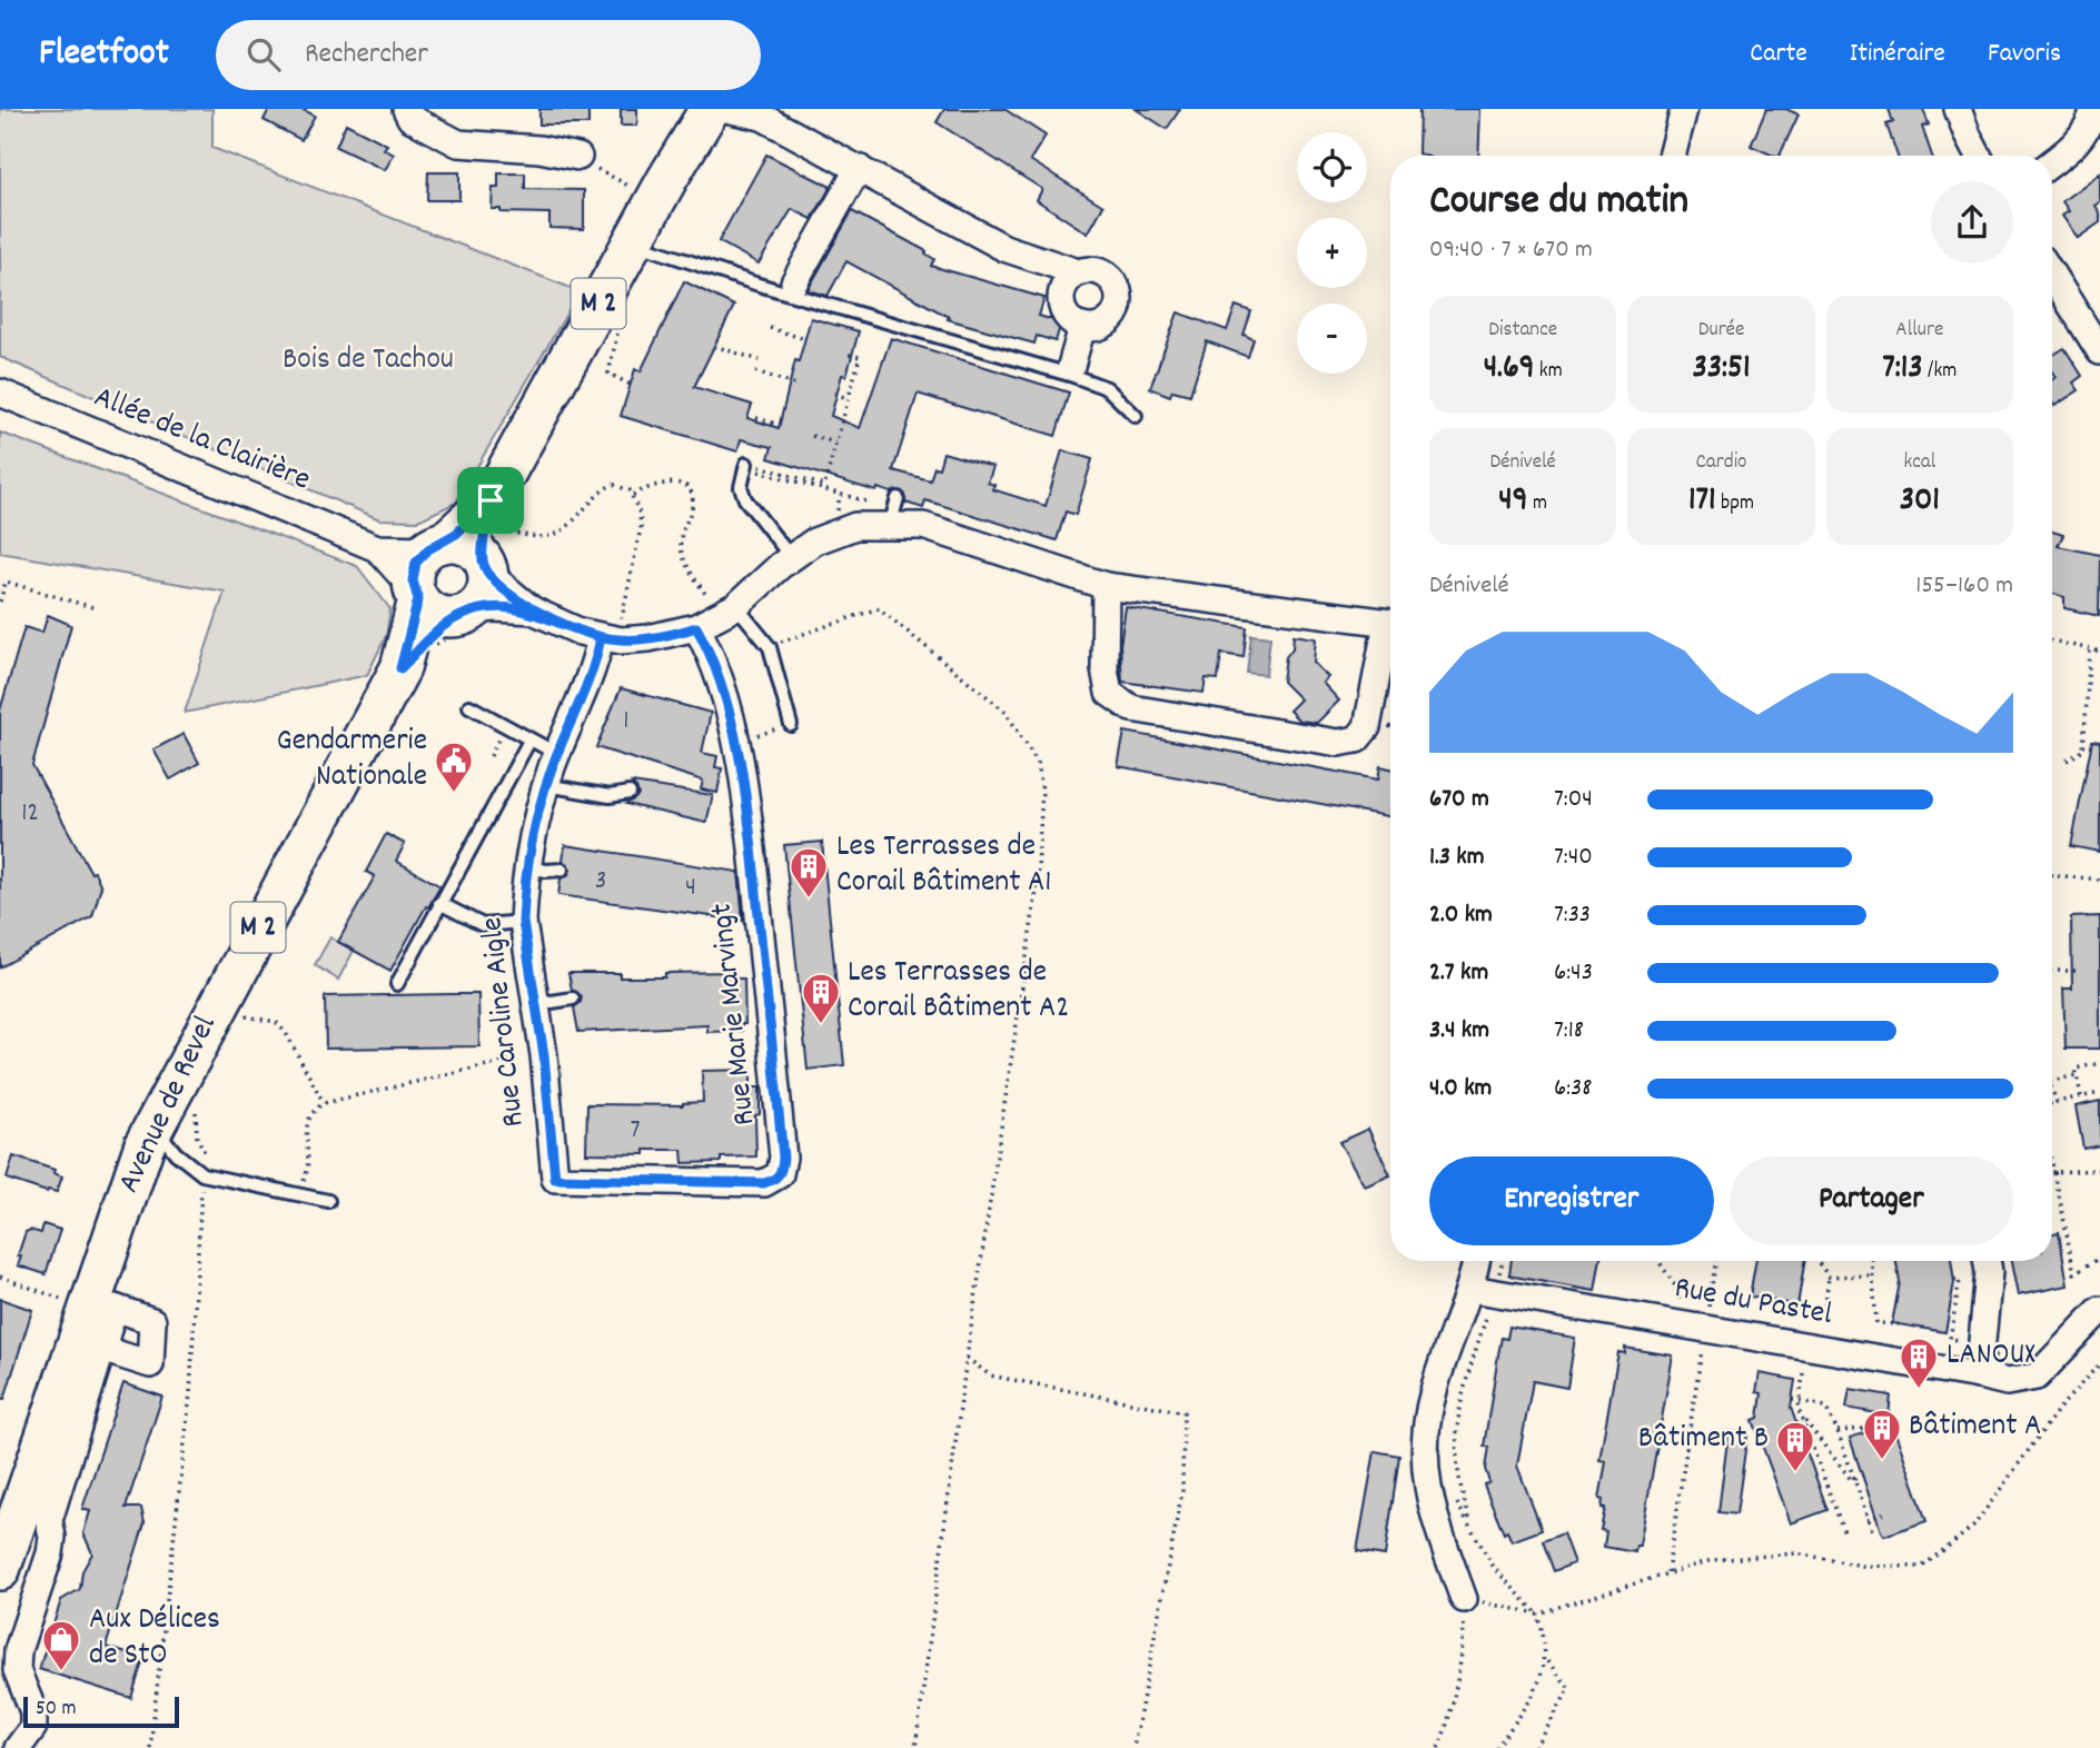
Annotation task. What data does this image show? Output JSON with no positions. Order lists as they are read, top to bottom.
{
  "streets": {
    "main road": ["M 2", "Avenue de Revel"],
    "street": [
      "Allée de la Clairière",
      "Rue Marie Marvingt",
      "Rue Caroline Aigle",
      "Rue du Pastel"
    ]
  },
  "crossings": [
    ["M 2", "Allée de la Clairière"],
    ["M 2", "Avenue de Revel"],
    ["Allée de la Clairière", "Avenue de Revel"],
    ["Rue Marie Marvingt", "Rue Caroline Aigle"]
  ],
  "parks": ["Bois de Tachou"],
  "places": {
    "public building": ["Gendarmerie Nationale"],
    "building": [
      "Les Terrasses de Corail Bâtiment A1",
      "Les Terrasses de Corail Bâtiment A2",
      "LANOUX",
      "Bâtiment A",
      "Bâtiment B"
    ],
    "shop": ["Aux Délices de StO"]
  },
  "house_numbers": [
    "1",
    "12",
    "3",
    "4",
    "7"
  ],
  "scale_bar": "50 m",
  "page": {
    "header": "Fleetfoot",
    "search": "Rechercher",
    "nav": ["Carte", "Itinéraire", "Favoris"],
    "map_buttons": ["+", "−"],
    "heading": ["Course du matin", "09:40 · 7 × 670 m"],
    "stats": [
      ["Distance", "4.69 km"],
      ["Durée", "33:51"],
      ["Allure", "7:13 /km"],
      ["Dénivelé", "49 m"],
      ["Cardio", "171 bpm"],
      ["kcal", "301"]
    ],
    "chart": ["Dénivelé", "155–160 m"],
    "list": [
      {
        "name": "670 m",
        "note": "7:04"
      },
      {
        "name": "1.3 km",
        "note": "7:40"
      },
      {
        "name": "2.0 km",
        "note": "7:33"
      },
      {
        "name": "2.7 km",
        "note": "6:43"
      },
      {
        "name": "3.4 km",
        "note": "7:18"
      },
      {
        "name": "4.0 km",
        "note": "6:38"
      }
    ],
    "buttons": ["Enregistrer", "Partager"],
    "scale": "50 m"
  }
}
